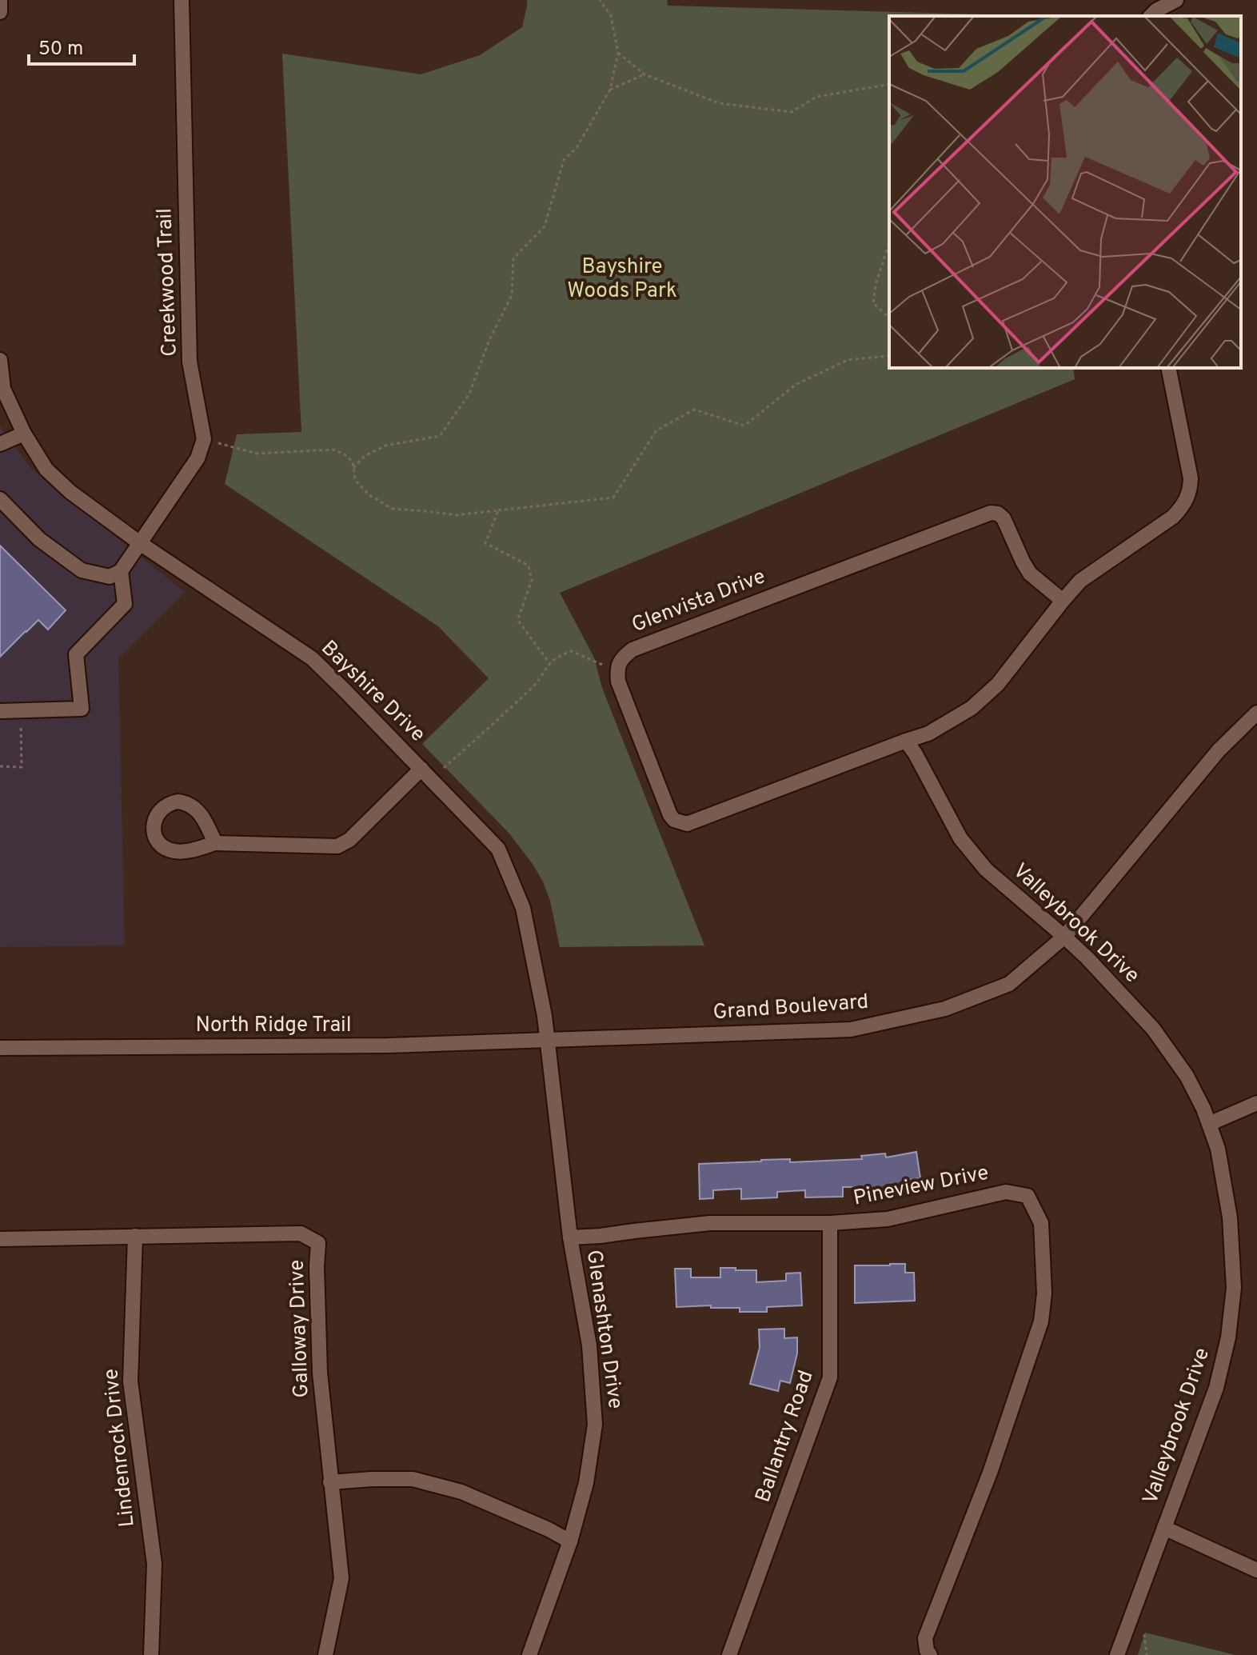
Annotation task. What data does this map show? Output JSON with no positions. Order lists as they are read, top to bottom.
{
  "streets": {
    "street": [
      "Creekwood Trail",
      "Glenvista Drive",
      "Bayshire Drive",
      "Valleybrook Drive",
      "Grand Boulevard",
      "North Ridge Trail",
      "Pineview Drive",
      "Galloway Drive",
      "Glenashton Drive",
      "Ballantry Road",
      "Lindenrock Drive"
    ]
  },
  "crossings": [
    ["Creekwood Trail", "Bayshire Drive"],
    ["Glenvista Drive", "Valleybrook Drive"],
    ["Bayshire Drive", "Grand Boulevard"],
    ["Bayshire Drive", "North Ridge Trail"],
    ["Bayshire Drive", "Glenashton Drive"],
    ["Valleybrook Drive", "Grand Boulevard"],
    ["Grand Boulevard", "North Ridge Trail"],
    ["Grand Boulevard", "Glenashton Drive"],
    ["North Ridge Trail", "Glenashton Drive"],
    ["Pineview Drive", "Glenashton Drive"],
    ["Pineview Drive", "Ballantry Road"],
    ["Galloway Drive", "Lindenrock Drive"]
  ],
  "parks": ["Bayshire Woods Park"],
  "scale_bar": "50 m"
}
